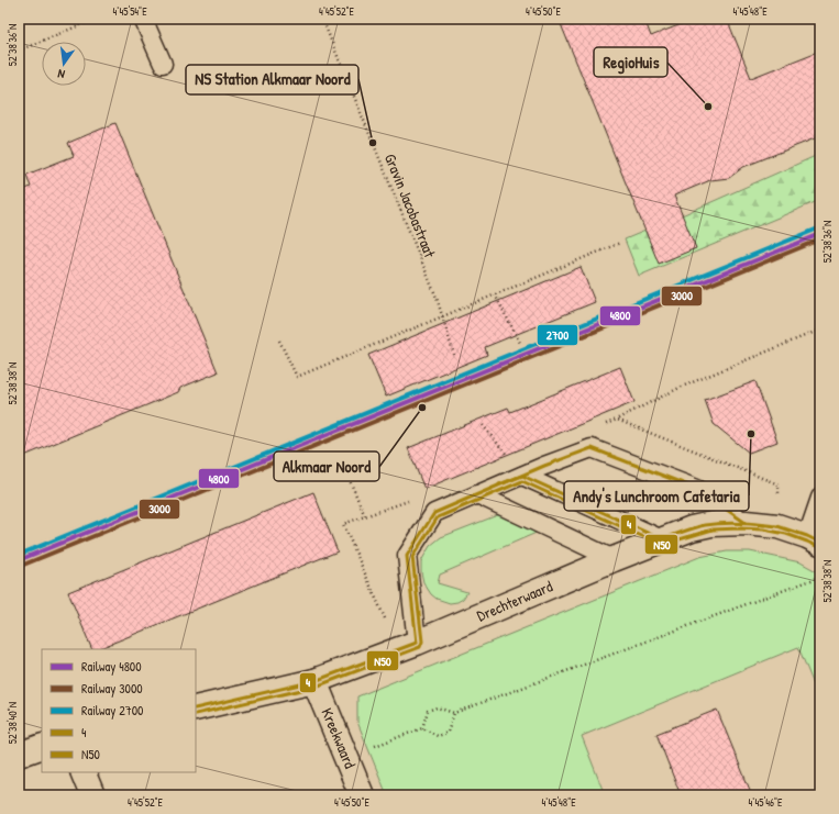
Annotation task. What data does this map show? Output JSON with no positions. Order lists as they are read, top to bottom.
{
  "streets": {
    "street": ["Drechterwaard", "Kreekwaard"],
    "path": ["Gravin Jacobastraat"]
  },
  "crossings": [
    ["Drechterwaard", "Kreekwaard"]
  ],
  "places": [
    "RegioHuis",
    "NS Station Alkmaar Noord",
    "Alkmaar Noord",
    "Andy's Lunchroom Cafetaria"
  ],
  "lines": [
    "rail line 2700",
    "rail line 4800",
    "rail line 3000",
    "transit line 4",
    "transit line N50"
  ],
  "legend": [
    "Railway 4800",
    "Railway 3000",
    "Railway 2700",
    "4",
    "N50"
  ],
  "north": "bottom",
  "coordinates": [
    "4°45'54\"E",
    "4°45'52\"E",
    "4°45'50\"E",
    "4°45'48\"E",
    "52°38'36\"N",
    "52°38'38\"N",
    "52°38'40\"N",
    "4°45'46\"E"
  ]
}
